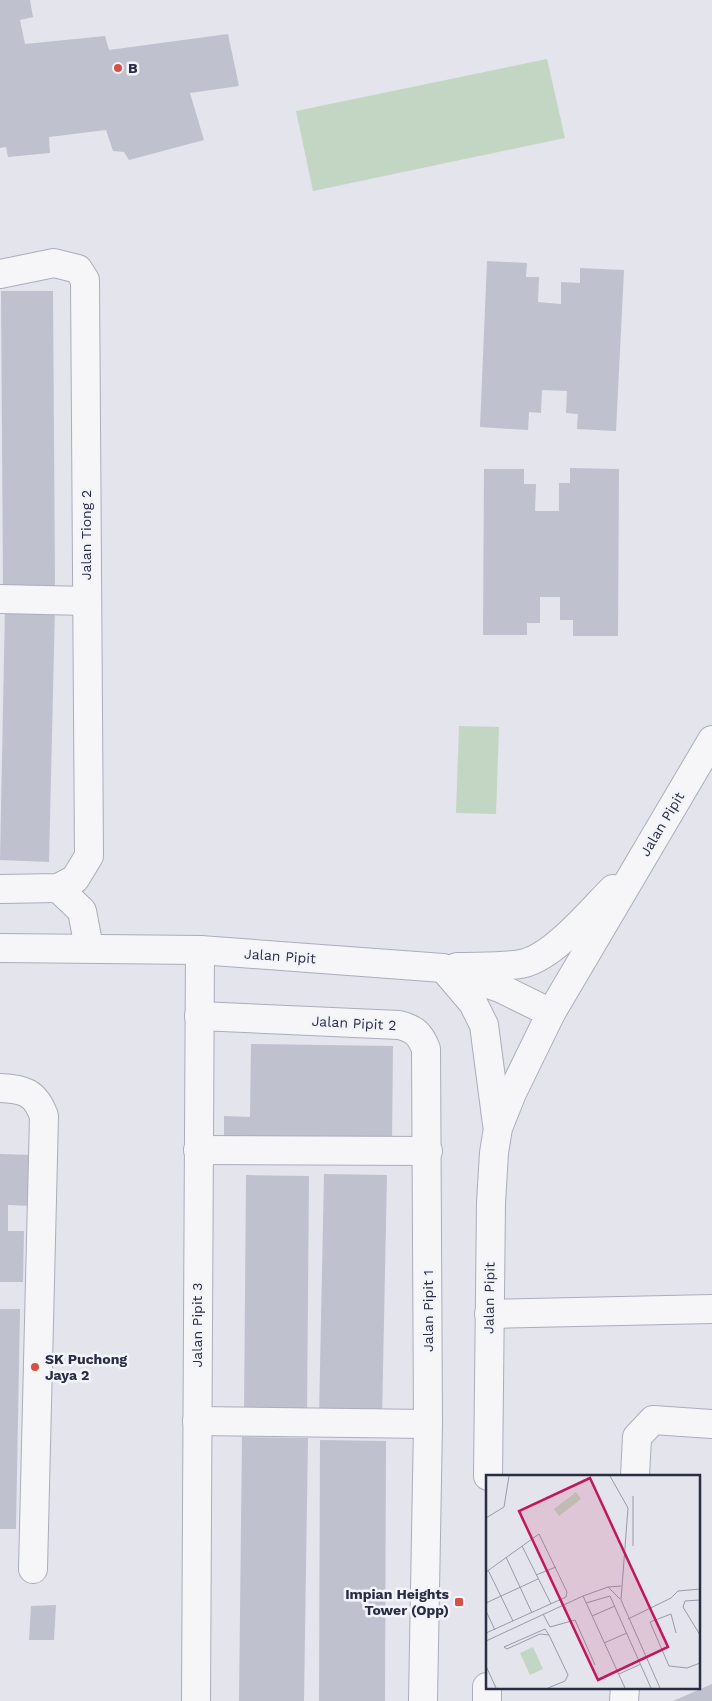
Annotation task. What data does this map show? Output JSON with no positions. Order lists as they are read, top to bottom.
{
  "streets": {
    "street": [
      "Jalan Tiong 2",
      "Jalan Pipit",
      "Jalan Pipit 2",
      "Jalan Pipit 1",
      "Jalan Pipit 3"
    ]
  },
  "crossings": [
    ["Jalan Pipit", "Jalan Pipit 3"],
    ["Jalan Pipit 2", "Jalan Pipit 1"],
    ["Jalan Pipit 2", "Jalan Pipit 3"]
  ],
  "places": {
    "other": ["B", "SK Puchong Jaya 2"],
    "transit": ["Impian Heights Tower (Opp)"]
  }
}
